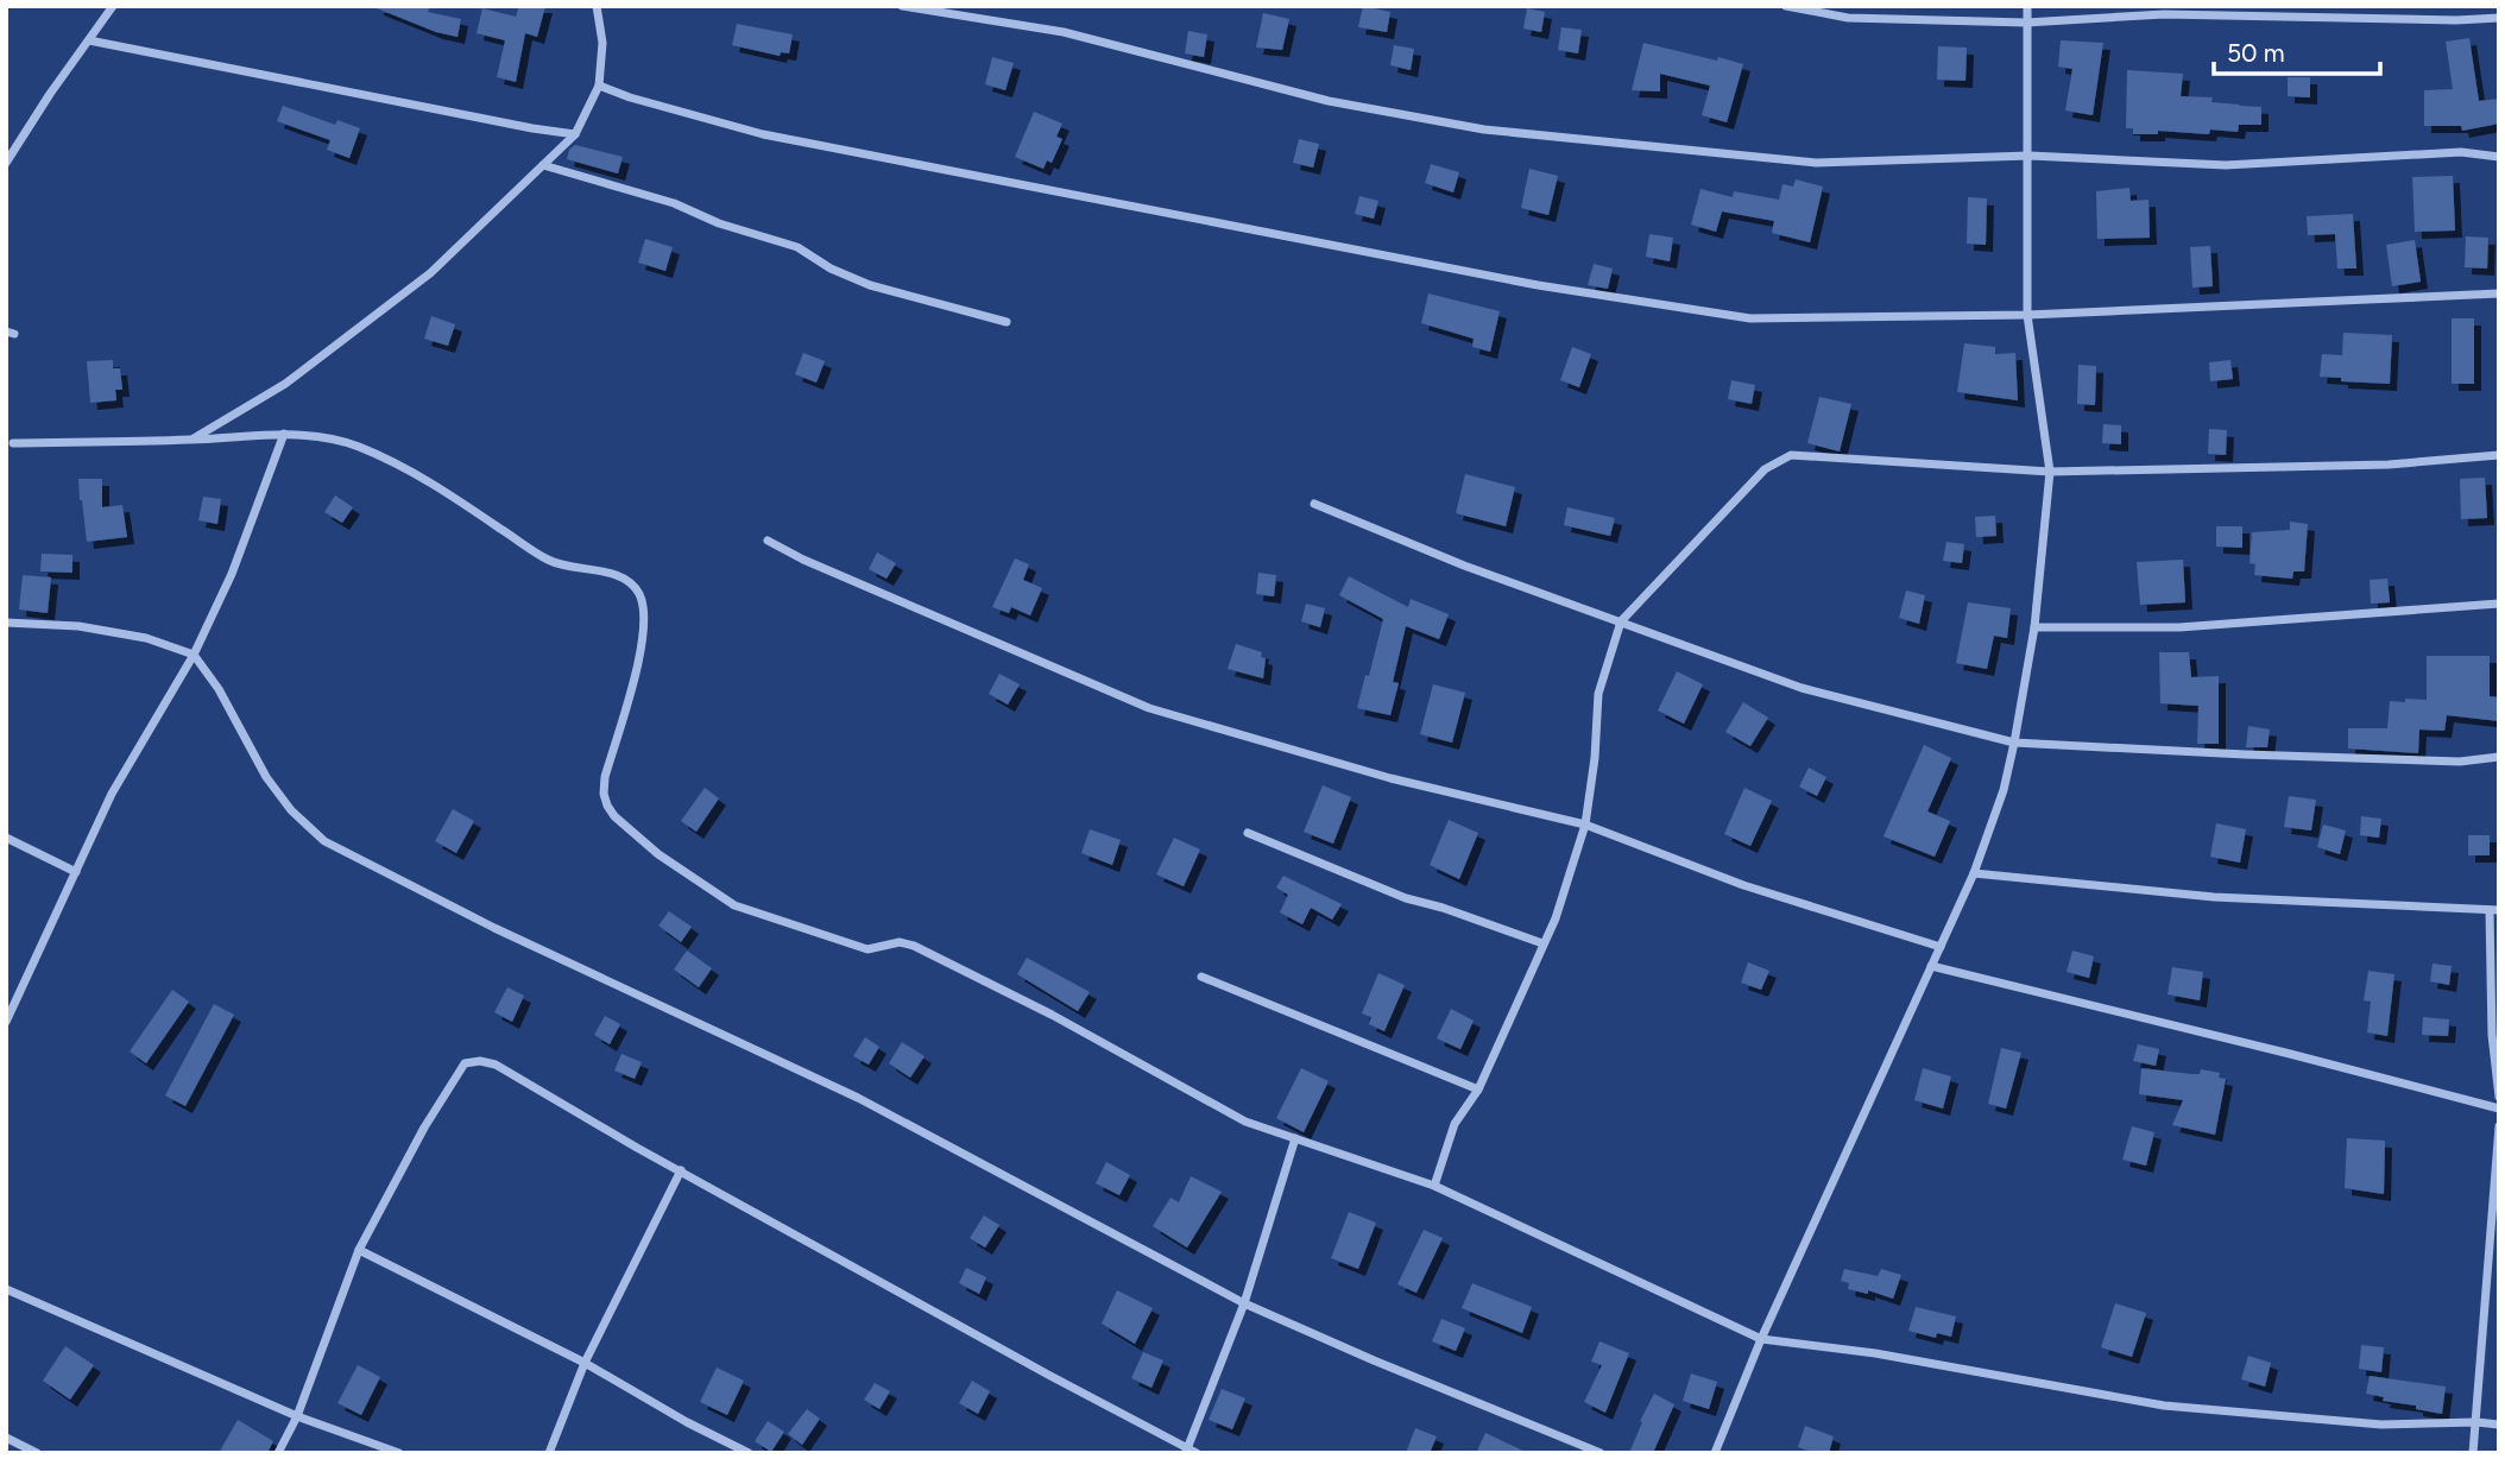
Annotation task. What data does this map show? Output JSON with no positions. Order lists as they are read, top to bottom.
{
  "scale_bar": "50 m"
}
